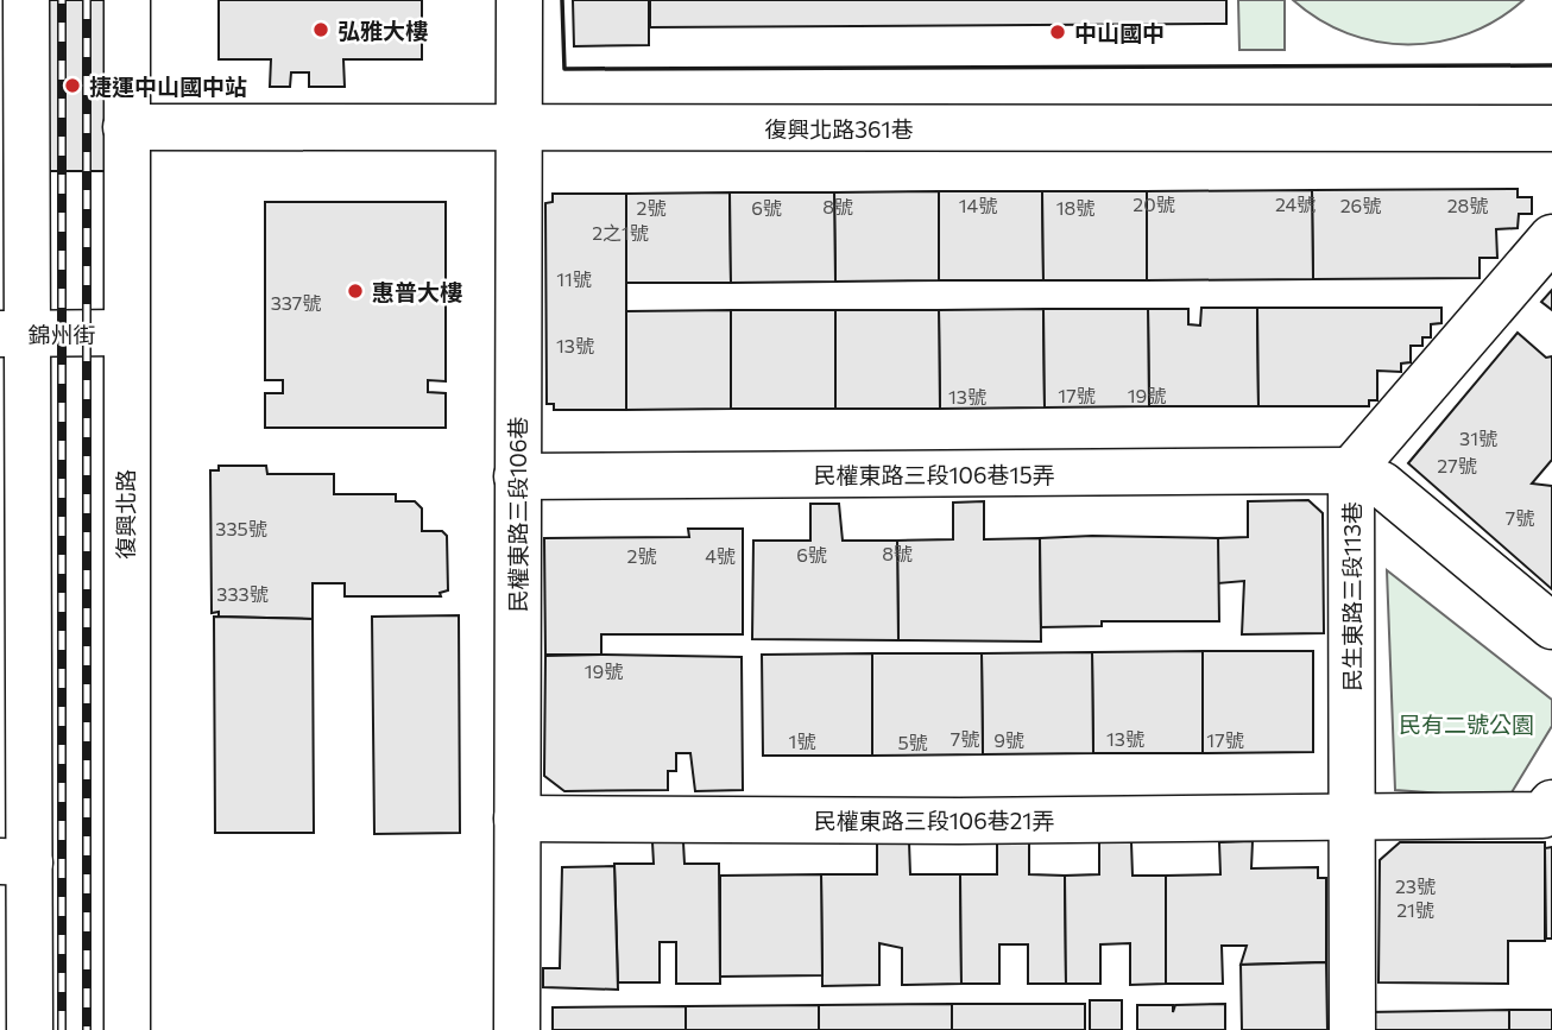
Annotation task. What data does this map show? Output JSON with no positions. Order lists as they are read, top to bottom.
{
  "streets": {
    "street": [
      "復興北路361巷",
      "錦州街",
      "民權東路三段106巷15弄",
      "復興北路",
      "民權東路三段106巷",
      "民生東路三段113巷",
      "民權東路三段106巷21弄"
    ]
  },
  "crossings": [
    ["復興北路361巷", "復興北路"],
    ["復興北路361巷", "民權東路三段106巷"],
    ["錦州街", "復興北路"],
    ["民權東路三段106巷15弄", "民權東路三段106巷"],
    ["民權東路三段106巷15弄", "民生東路三段113巷"],
    ["民權東路三段106巷", "民權東路三段106巷21弄"],
    ["民生東路三段113巷", "民權東路三段106巷21弄"]
  ],
  "parks": ["民有二號公園"],
  "places": [
    "弘雅大樓",
    "中山國中",
    "捷運中山國中站",
    "惠普大樓"
  ],
  "house_numbers": [
    "20號",
    "24號",
    "14號",
    "26號",
    "28號",
    "8號",
    "2號",
    "6號",
    "18號",
    "2之1號",
    "11號",
    "337號",
    "13號",
    "17號",
    "19號",
    "13號",
    "31號",
    "27號",
    "7號",
    "335號",
    "8號",
    "6號",
    "2號",
    "4號",
    "333號",
    "19號",
    "7號",
    "13號",
    "9號",
    "17號",
    "1號",
    "5號",
    "23號",
    "21號"
  ]
}
